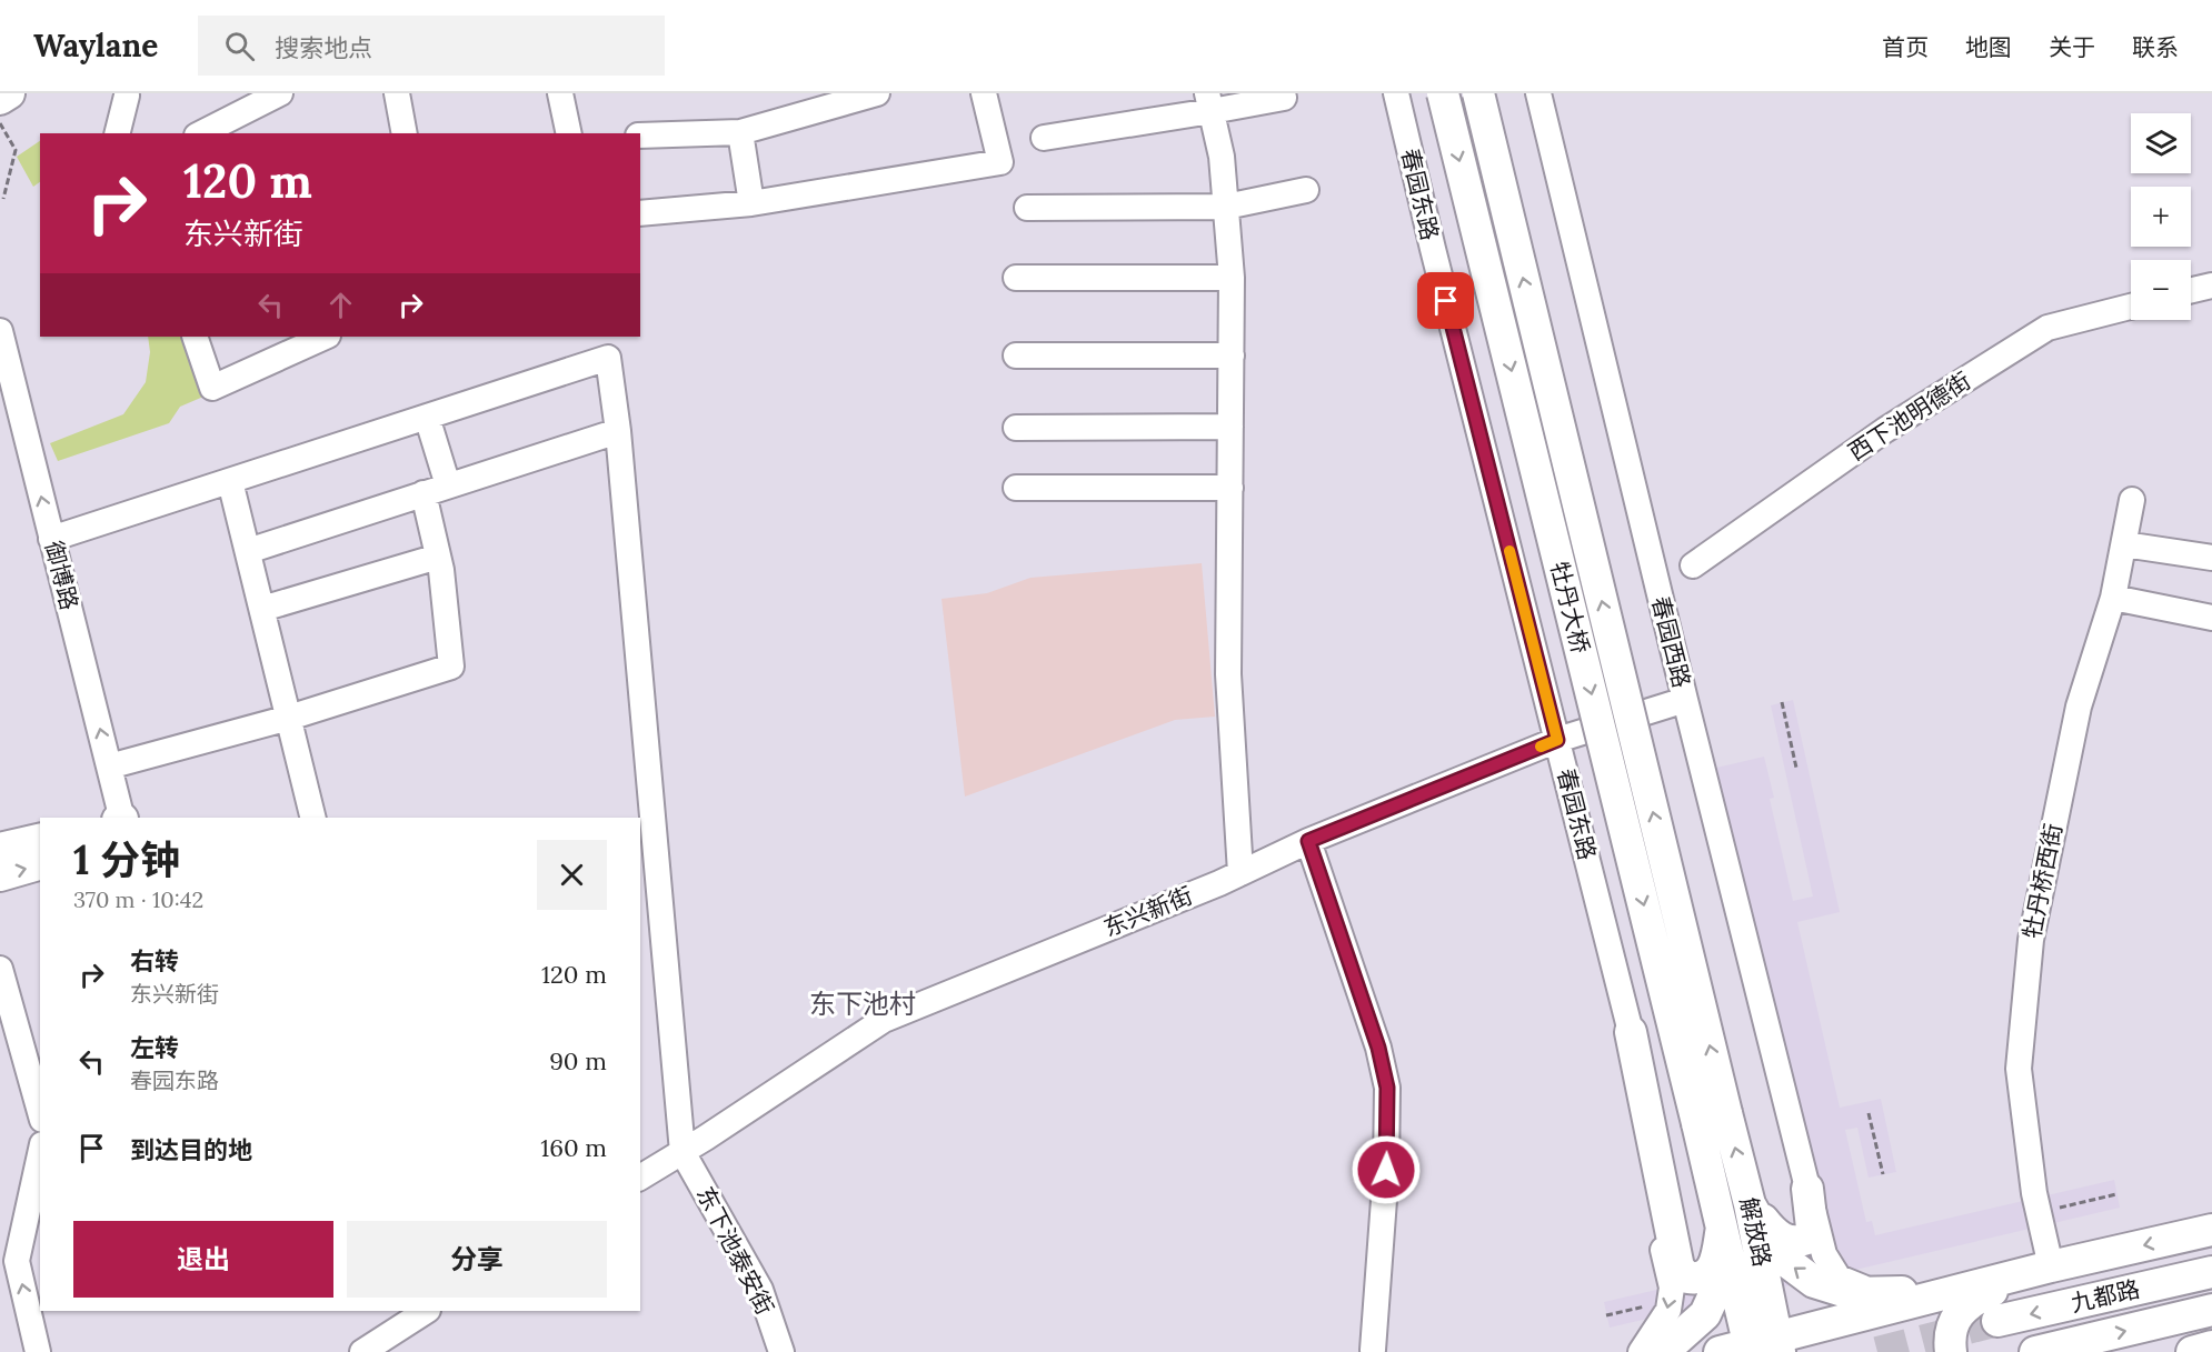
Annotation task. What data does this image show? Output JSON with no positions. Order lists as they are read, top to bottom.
{
  "streets": {
    "main road": ["牡丹大桥", "解放路", "九都路"],
    "street": [
      "春园东路",
      "西下池明德街",
      "御博路",
      "春园西路",
      "牡丹桥西街",
      "东兴新街",
      "东下池泰安街"
    ]
  },
  "crossings": [
    ["春园东路", "东兴新街"],
    ["牡丹大桥", "解放路"],
    ["春园西路", "东兴新街"],
    ["东兴新街", "东下池泰安街"]
  ],
  "districts": ["东下池村"],
  "page": {
    "header": "Waylane",
    "search": "搜索地点",
    "nav": [
      "首页",
      "地图",
      "关于",
      "联系"
    ],
    "map_buttons": ["+", "−"],
    "turn": ["120 m", "东兴新街"],
    "heading": ["1 分钟", "370 m · 10:42"],
    "list": [
      {
        "name": "右转",
        "note": "东兴新街",
        "value": "120 m"
      },
      {
        "name": "左转",
        "note": "春园东路",
        "value": "90 m"
      },
      {
        "name": "到达目的地",
        "value": "160 m"
      }
    ],
    "buttons": ["退出", "分享"]
  }
}
